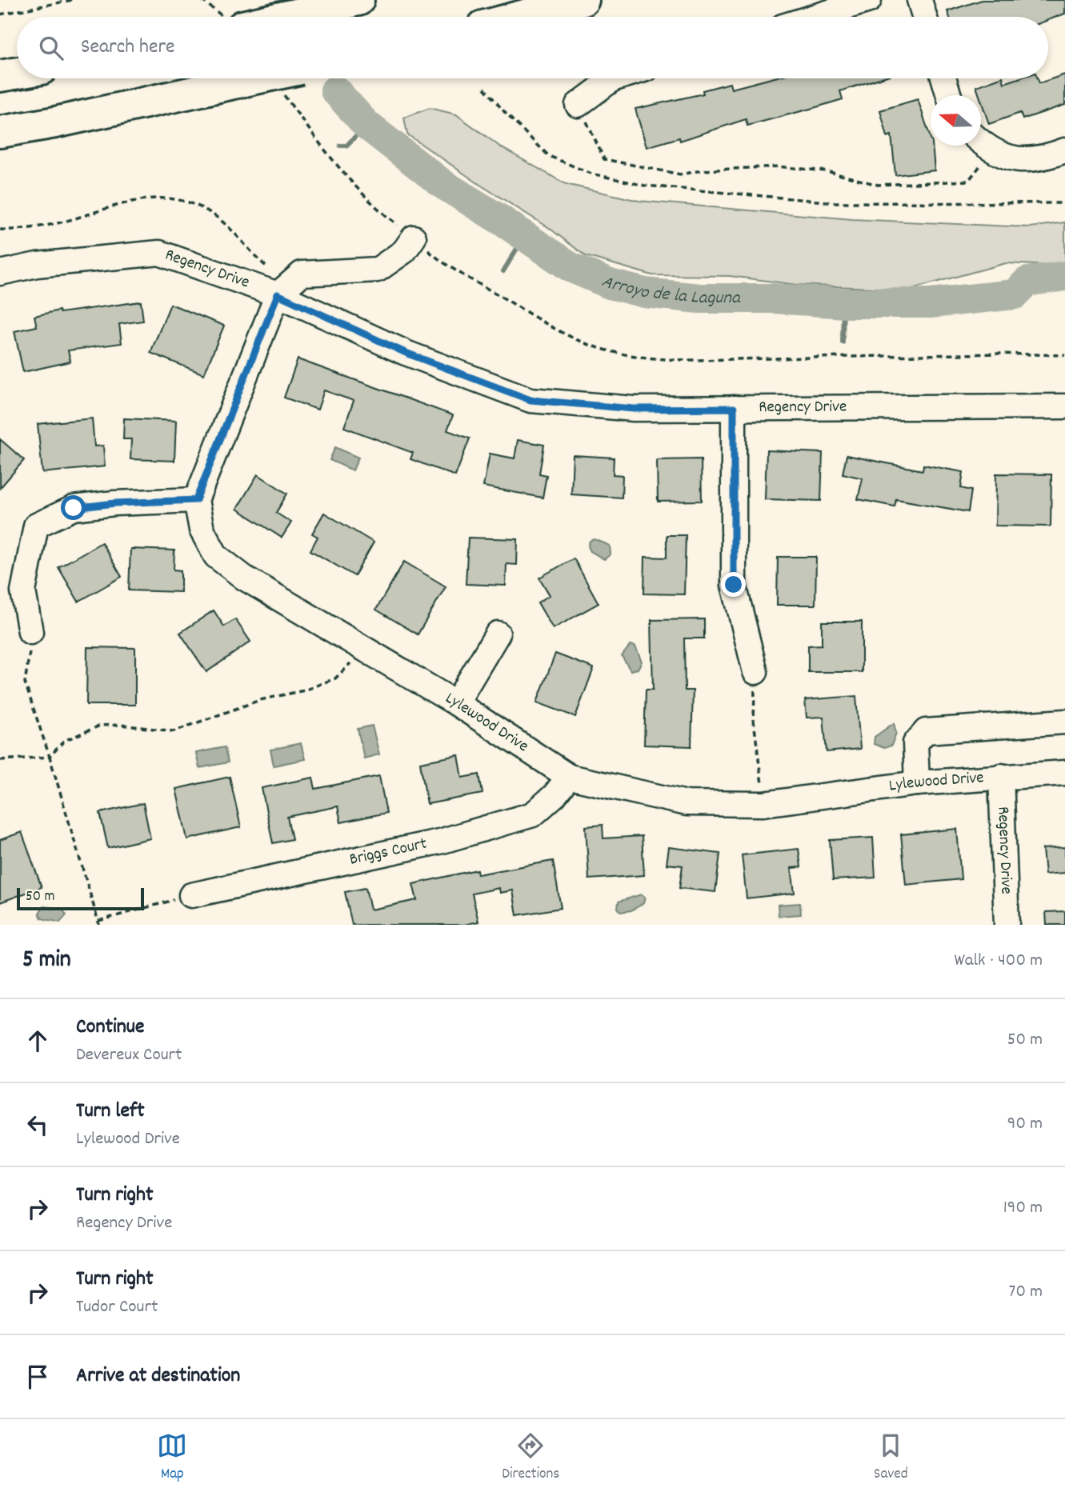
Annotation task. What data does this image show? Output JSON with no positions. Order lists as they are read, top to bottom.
{
  "streets": {
    "street": ["Regency Drive", "Lylewood Drive", "Briggs Court"]
  },
  "crossings": [
    ["Regency Drive", "Lylewood Drive"],
    ["Lylewood Drive", "Briggs Court"]
  ],
  "water": ["Arroyo de la Laguna"],
  "scale_bar": "50 m",
  "north": "left",
  "page": {
    "search": "Search here",
    "scale": "50 m",
    "heading": ["5 min", "Walk · 400 m"],
    "list": [
      ["Continue", "Devereux Court", "50 m"],
      ["Turn left", "Lylewood Drive", "90 m"],
      ["Turn right", "Regency Drive", "190 m"],
      ["Turn right", "Tudor Court", "70 m"],
      "Arrive at destination"
    ],
    "nav": ["Map", "Directions", "Saved"]
  }
}
